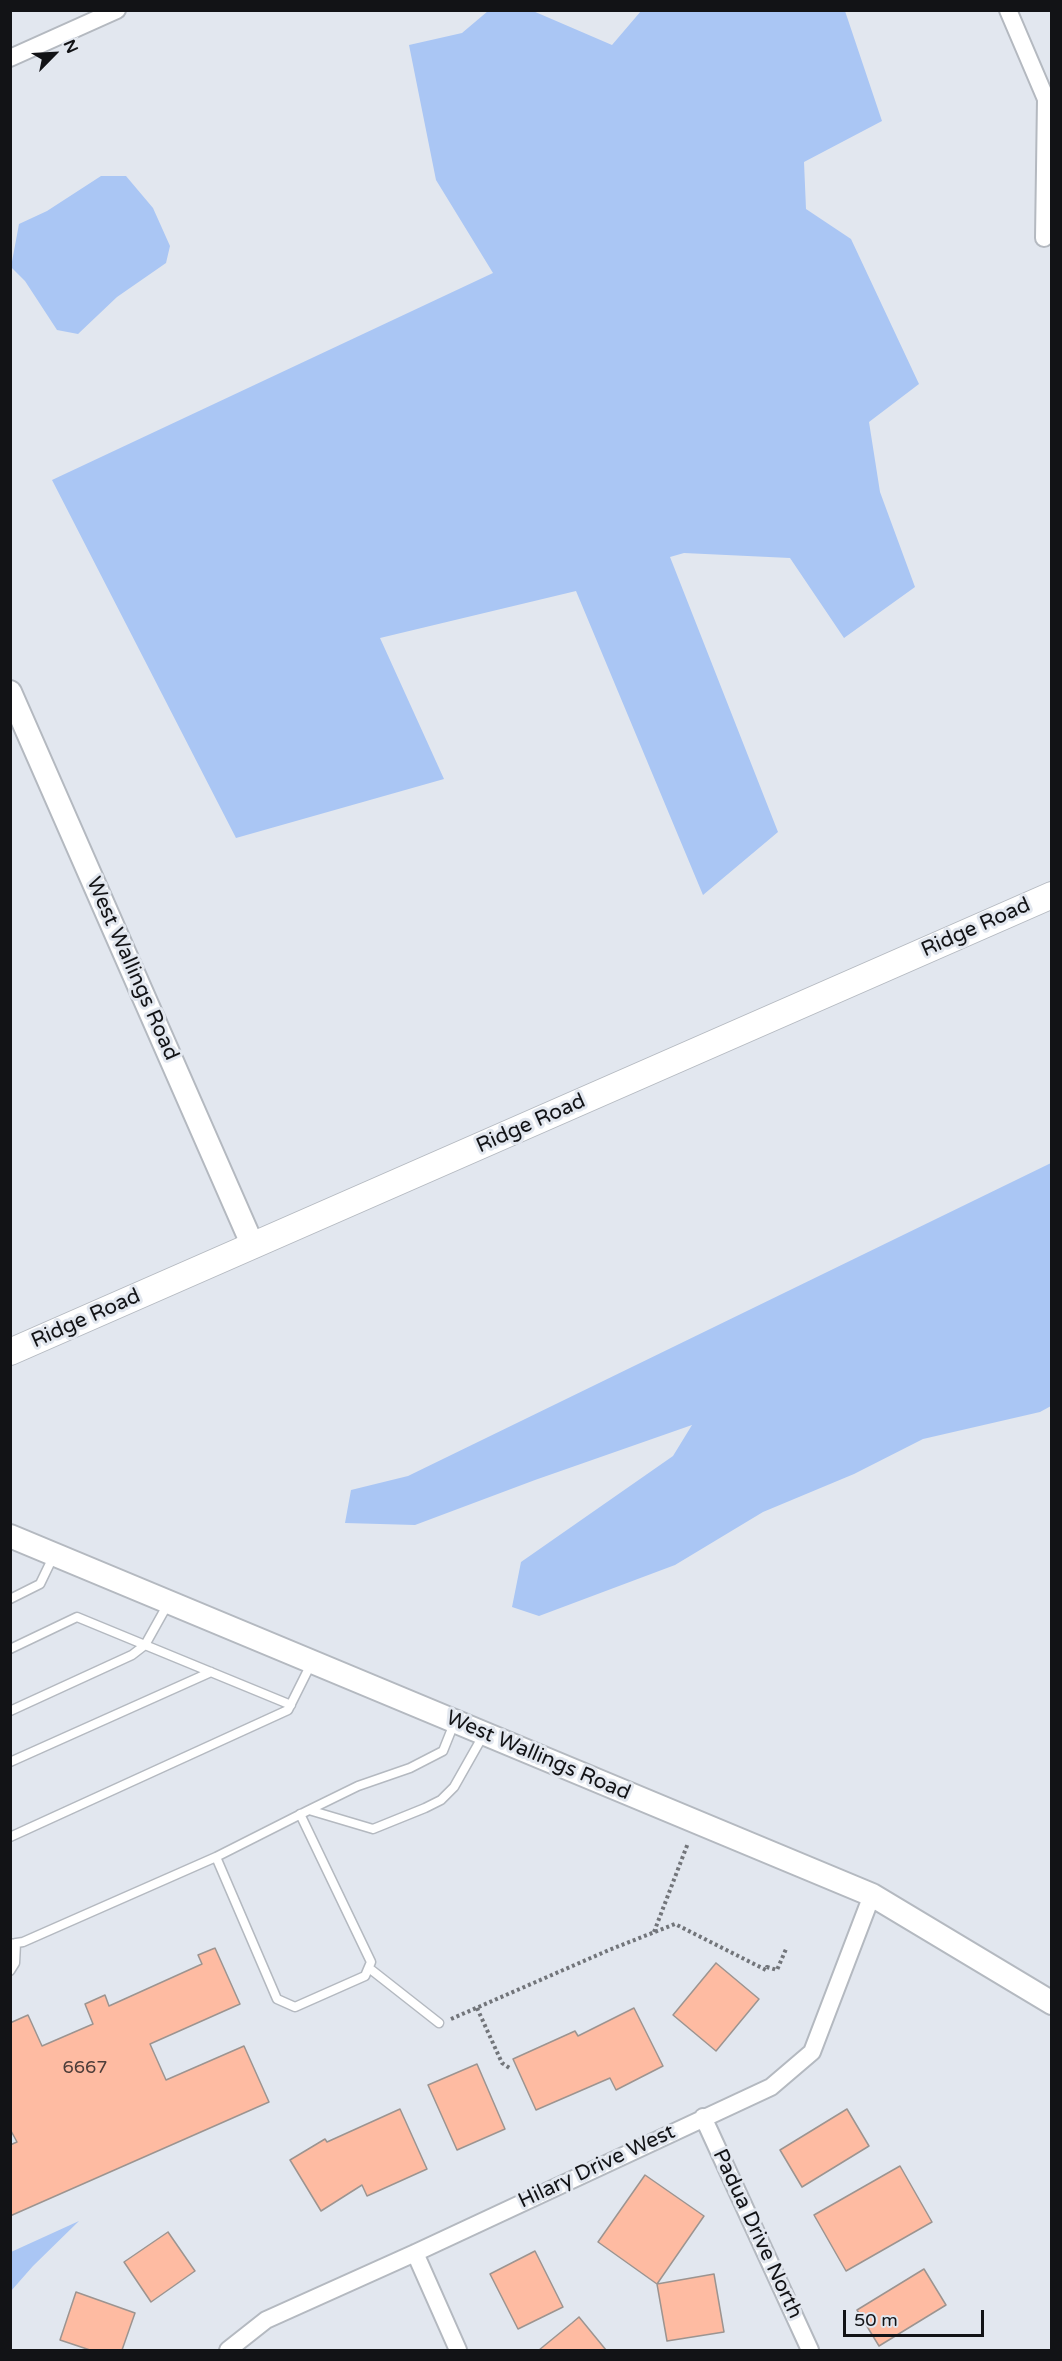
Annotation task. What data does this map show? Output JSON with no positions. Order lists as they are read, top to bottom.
{
  "streets": {
    "main road": ["Ridge Road"],
    "street": ["West Wallings Road", "Hilary Drive West", "Padua Drive North"]
  },
  "crossings": [
    ["Ridge Road", "West Wallings Road"],
    ["West Wallings Road", "Hilary Drive West"],
    ["Hilary Drive West", "Padua Drive North"]
  ],
  "house_numbers": ["6667"],
  "scale_bar": "50 m",
  "north": "top right"
}
